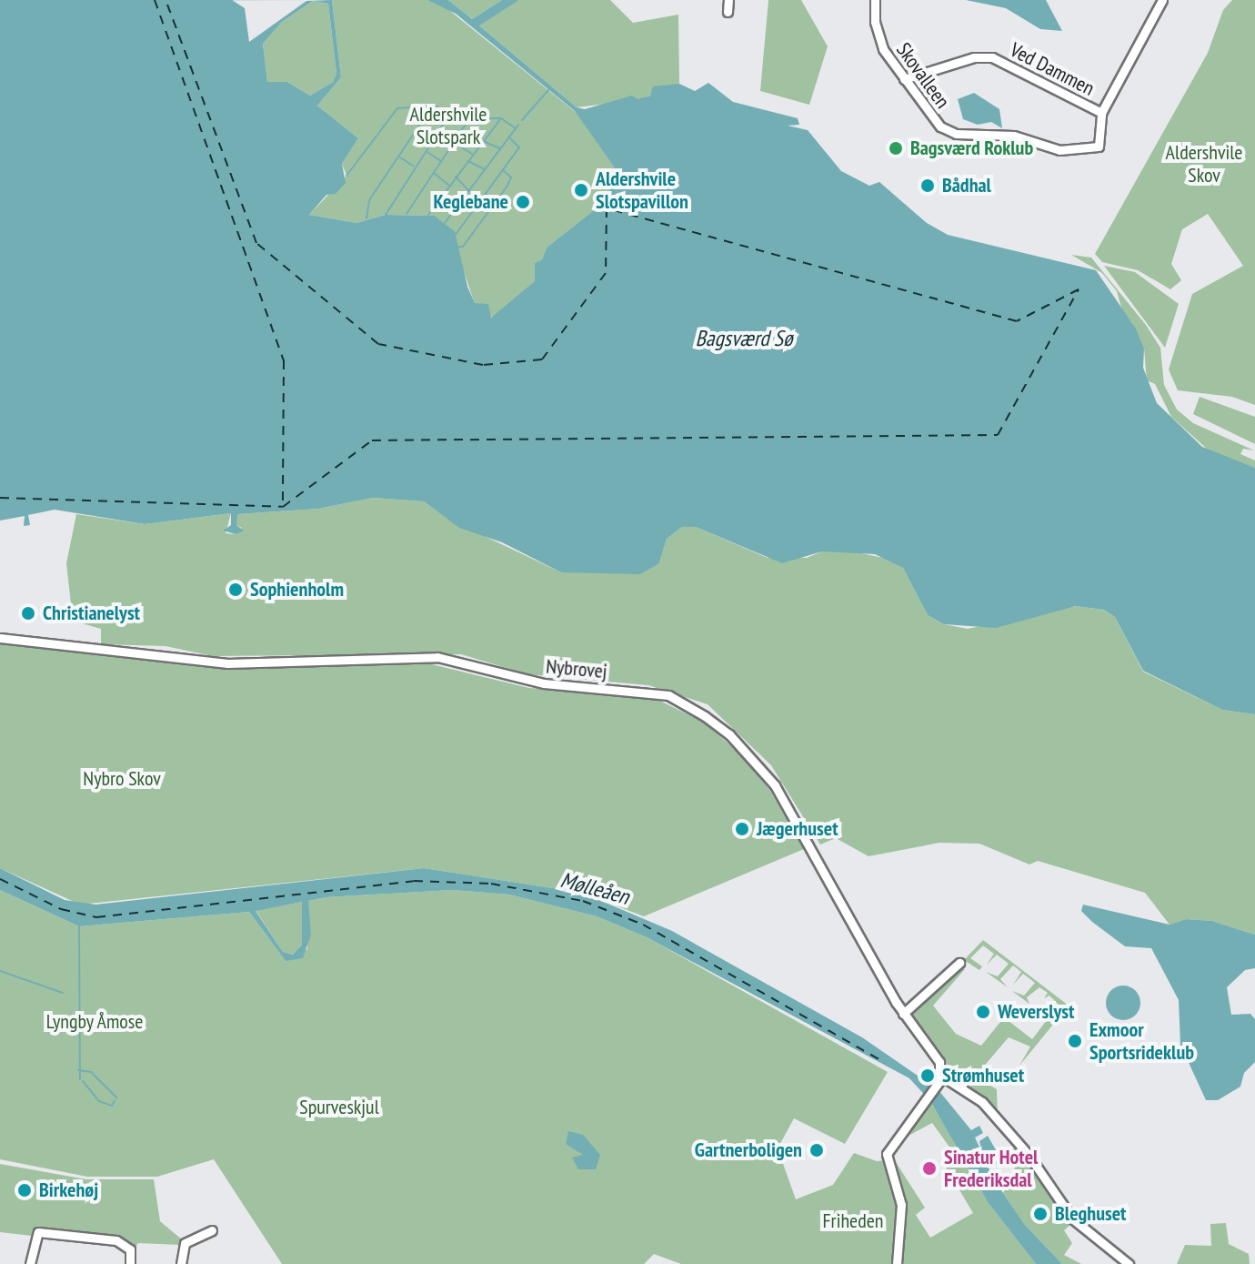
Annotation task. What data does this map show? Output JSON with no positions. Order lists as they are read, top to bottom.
{
  "streets": {
    "street": ["Ved Dammen", "Skovalleen", "Nybrovej"]
  },
  "crossings": [
    ["Ved Dammen", "Skovalleen"]
  ],
  "water": ["Bagsværd Sø", "Mølleåen"],
  "parks": [
    "Aldershvile Slotspark",
    "Aldershvile Skov",
    "Nybro Skov",
    "Lyngby Åmose",
    "Spurveskjul",
    "Friheden"
  ],
  "places": [
    "Bagsværd Roklub",
    "Bådhal",
    "Aldershvile Slotspavillon",
    "Keglebane",
    "Sophienholm",
    "Christianelyst",
    "Jægerhuset",
    "Weverslyst",
    "Exmoor Sportsrideklub",
    "Strømhuset",
    "Gartnerboligen",
    "Sinatur Hotel Frederiksdal",
    "Birkehøj",
    "Bleghuset"
  ]
}
